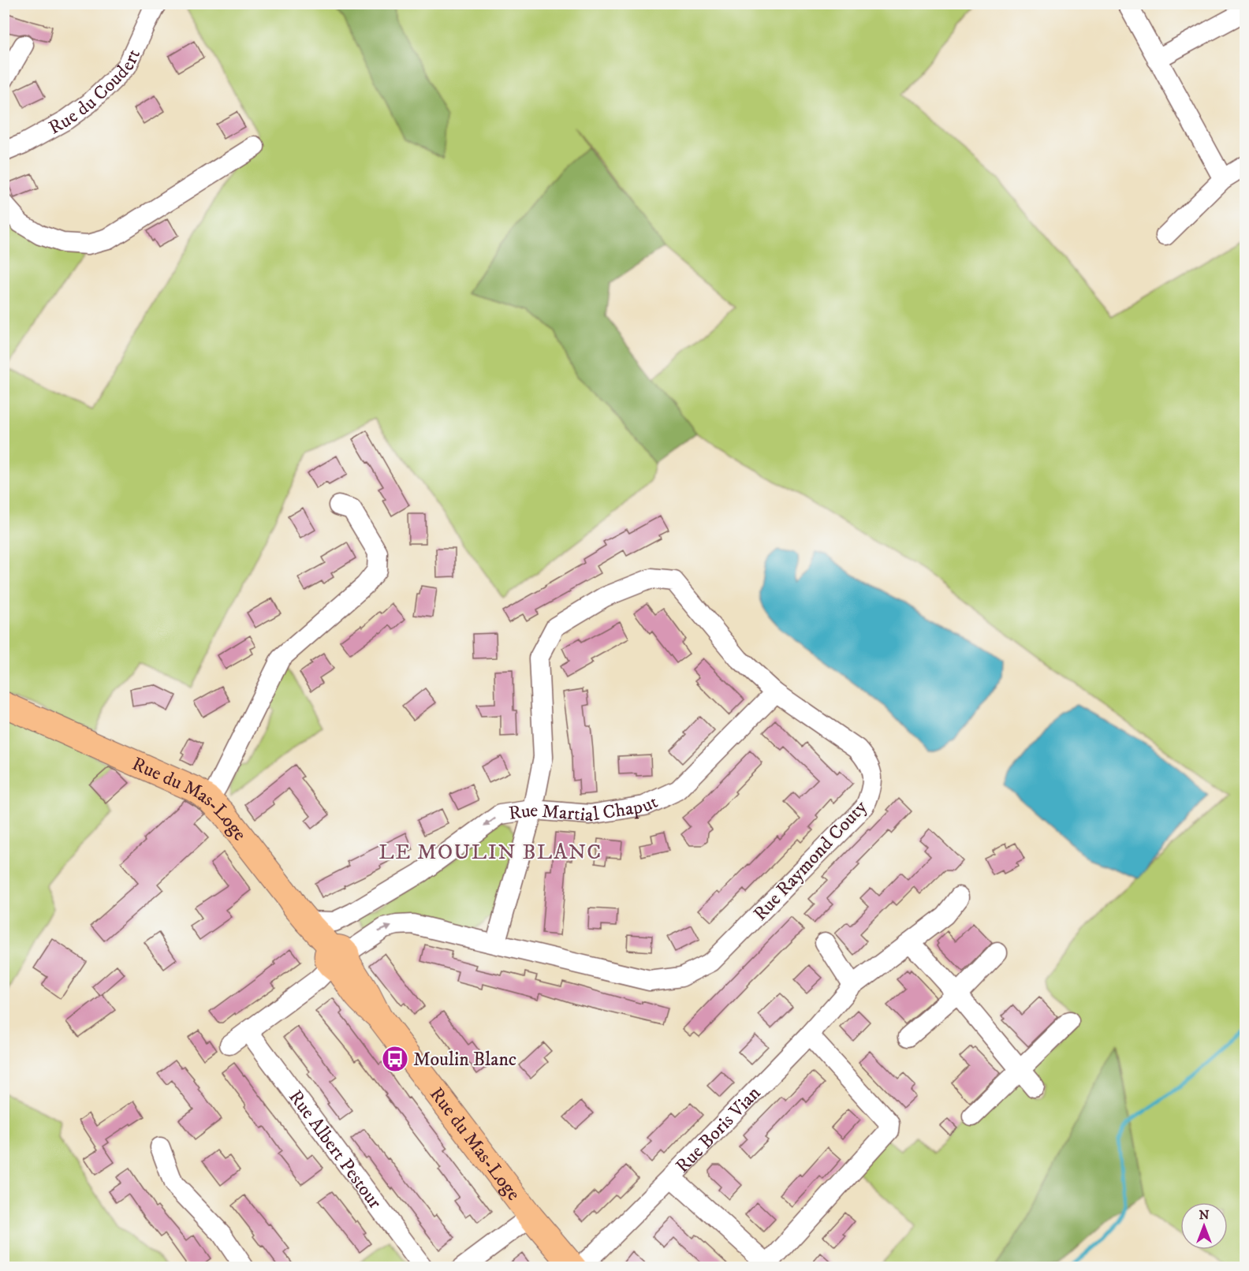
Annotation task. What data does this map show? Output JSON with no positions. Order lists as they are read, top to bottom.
{
  "streets": {
    "main road": ["Rue du Mas-Loge"],
    "street": [
      "Rue du Coudert",
      "Rue Martial Chaput",
      "Rue Raymond Couty",
      "Rue Boris Vian",
      "Rue Albert Pestour"
    ]
  },
  "crossings": [
    ["Rue du Mas-Loge", "Rue Martial Chaput"],
    ["Rue du Mas-Loge", "Rue Raymond Couty"],
    ["Rue Martial Chaput", "Rue Raymond Couty"]
  ],
  "one_way": ["Rue Martial Chaput"],
  "districts": ["LE MOULIN BLANC"],
  "places": {
    "bus stop": ["Moulin Blanc"]
  },
  "north": "top"
}
